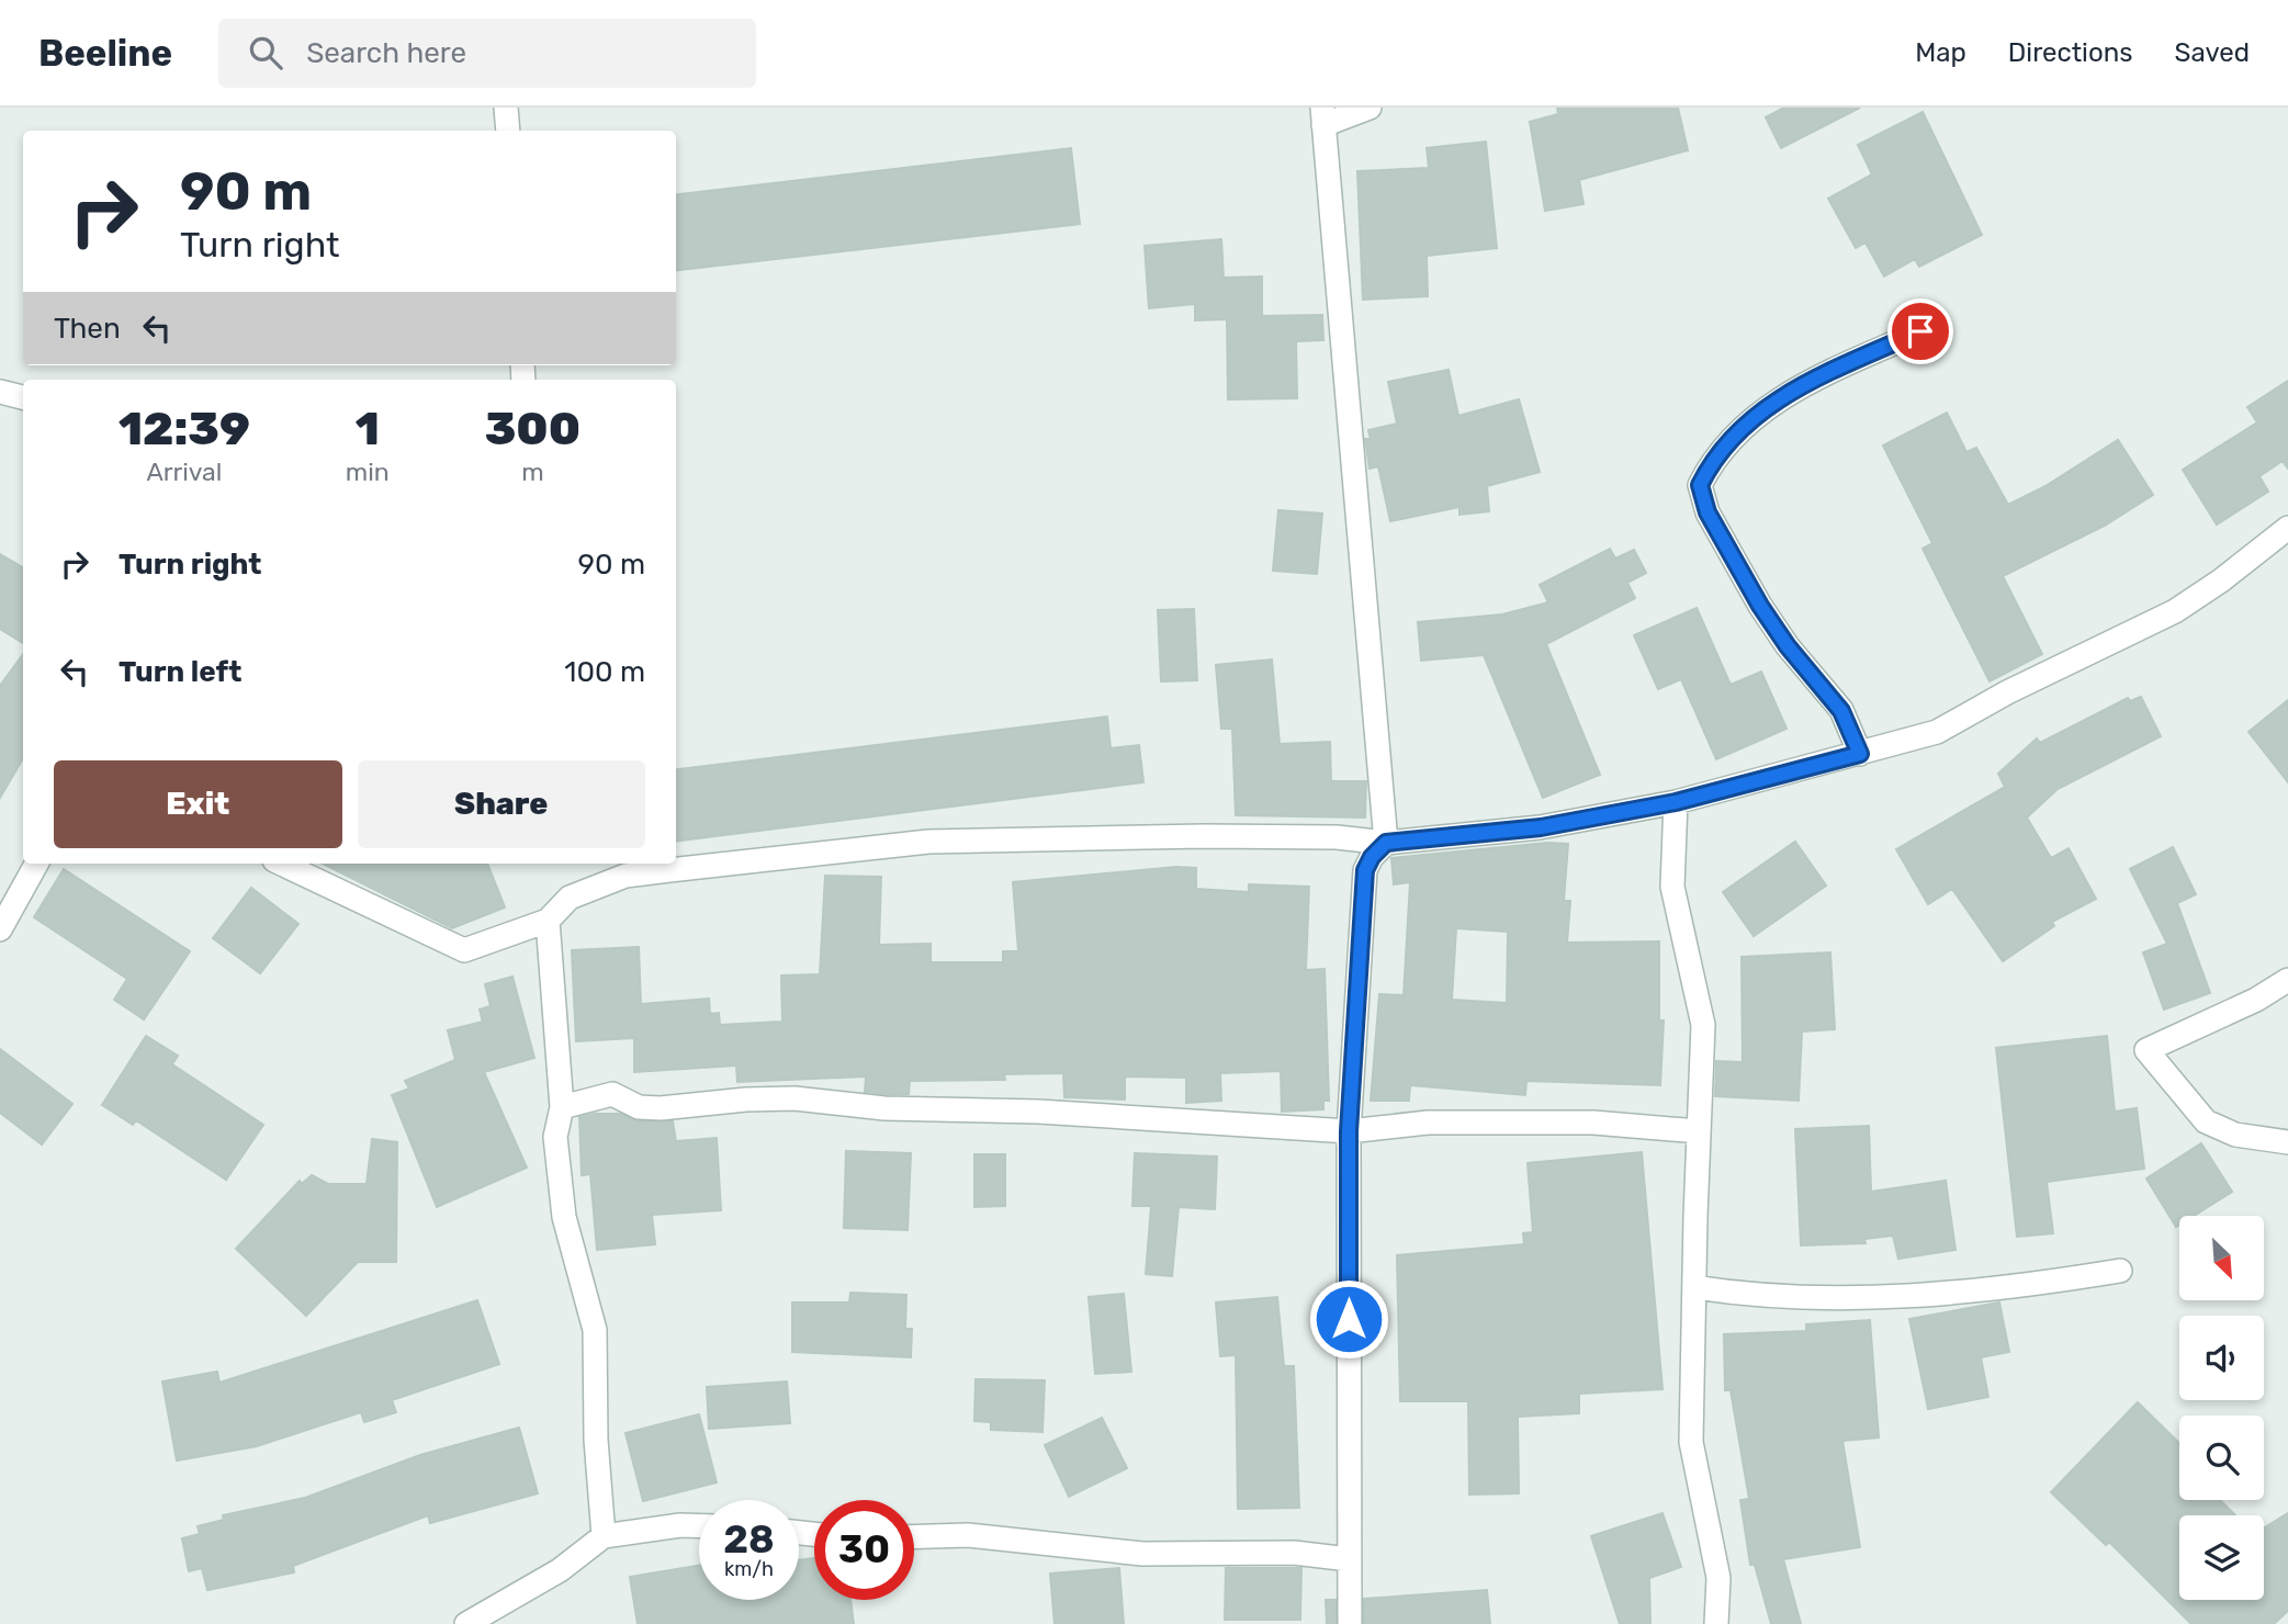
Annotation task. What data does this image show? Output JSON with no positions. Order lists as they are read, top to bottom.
{
  "north": "bottom right",
  "page": {
    "header": "Beeline",
    "search": "Search here",
    "nav": ["Map", "Directions", "Saved"],
    "turn": ["90 m", "Turn right"],
    "then": "Then",
    "eta": [
      "12:39",
      "Arrival",
      "1",
      "min",
      "300",
      "m"
    ],
    "list": [
      {
        "name": "Turn right",
        "value": "90 m"
      },
      {
        "name": "Turn left",
        "value": "100 m"
      }
    ],
    "buttons": ["Exit", "Share"],
    "speed": "28 km/h",
    "limit": "30"
  }
}
